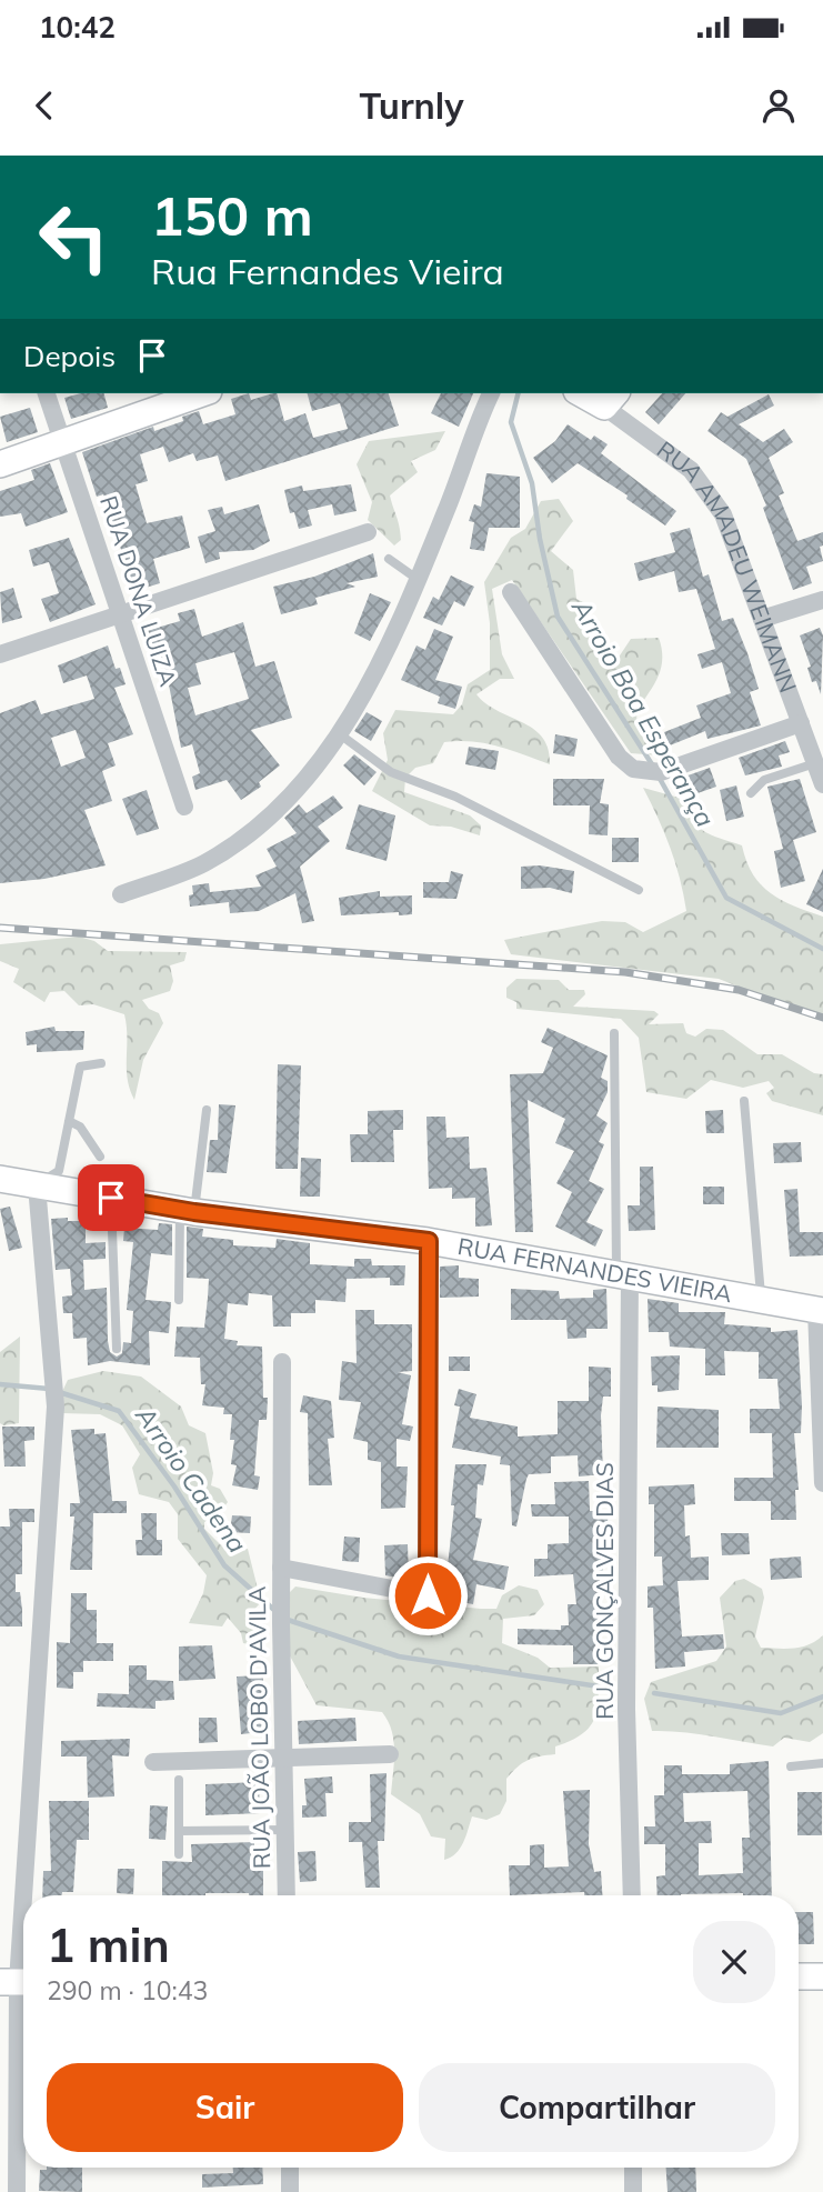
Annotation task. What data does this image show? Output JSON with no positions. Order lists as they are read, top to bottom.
{
  "streets": {
    "street": [
      "RUA AMADEU WEIMANN",
      "RUA DONA LUIZA",
      "RUA FERNANDES VIEIRA",
      "RUA GONÇALVES DIAS",
      "RUA JOÃO LOBO D'AVILA"
    ]
  },
  "crossings": [
    ["RUA FERNANDES VIEIRA", "RUA GONÇALVES DIAS"]
  ],
  "water": ["Arroio Boa Esperança", "Arroio Cadena"],
  "page": {
    "status": "10:42",
    "header": "Turnly",
    "turn": ["150 m", "Rua Fernandes Vieira"],
    "then": "Depois",
    "heading": ["1 min", "290 m · 10:43"],
    "buttons": ["Sair", "Compartilhar"]
  }
}
